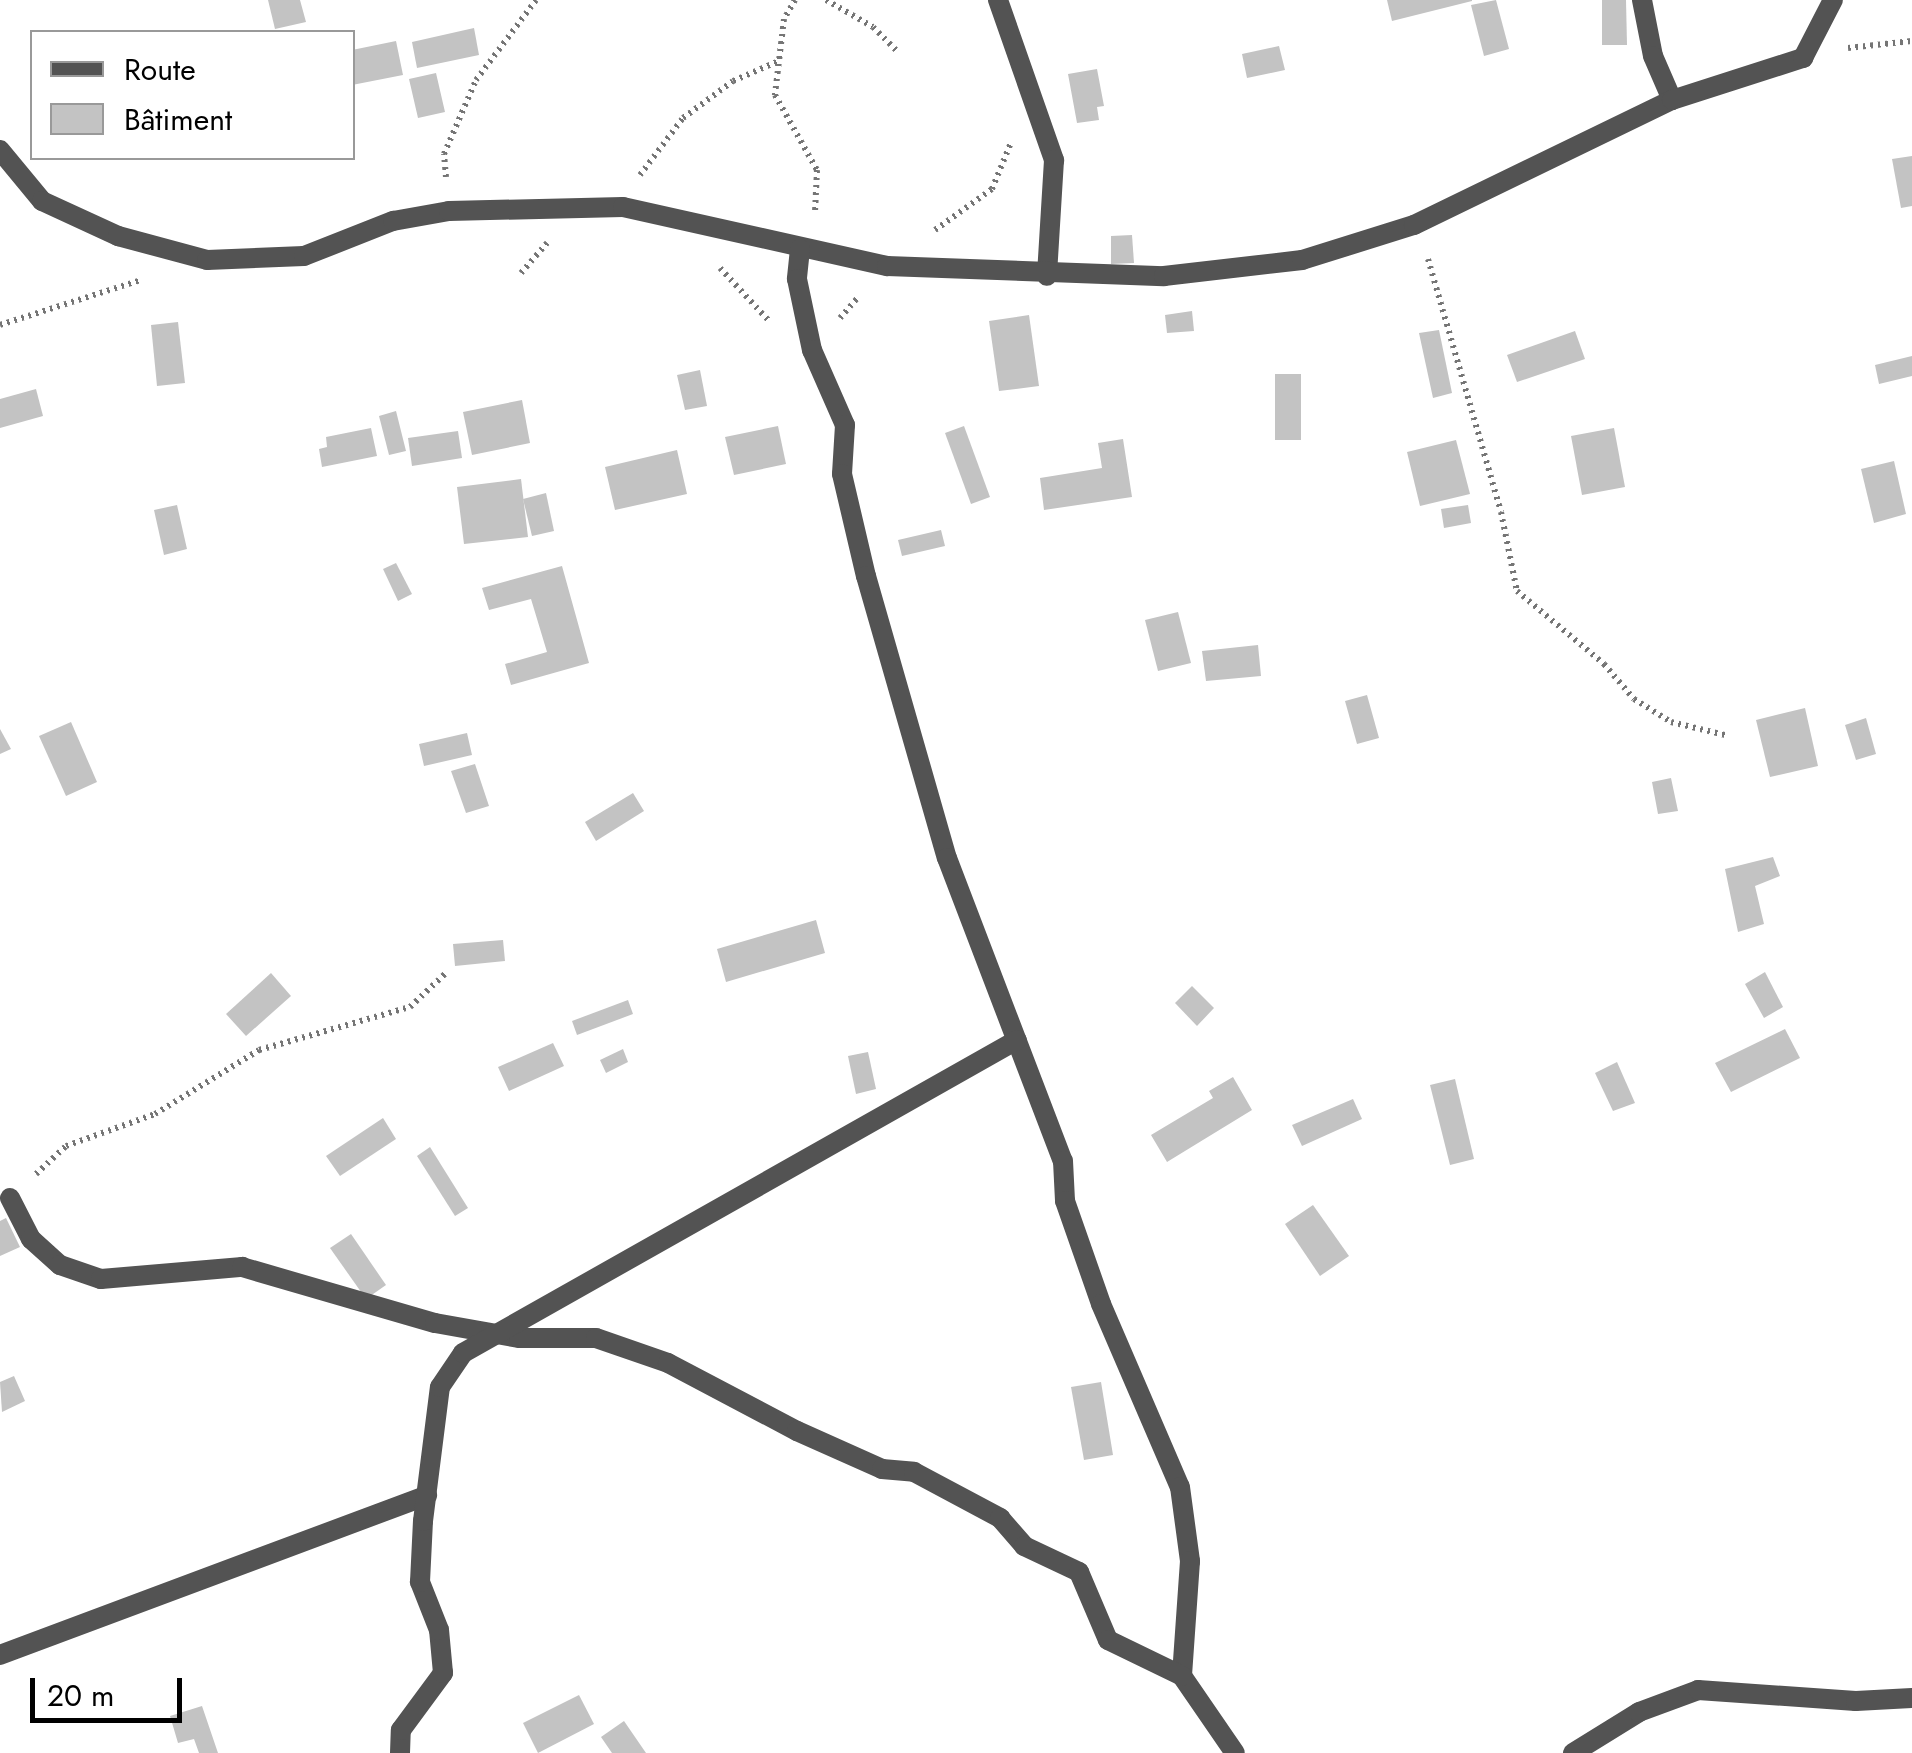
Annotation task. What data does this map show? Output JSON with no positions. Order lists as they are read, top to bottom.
{
  "legend": ["Route", "Bâtiment"],
  "scale_bar": "20 m"
}
